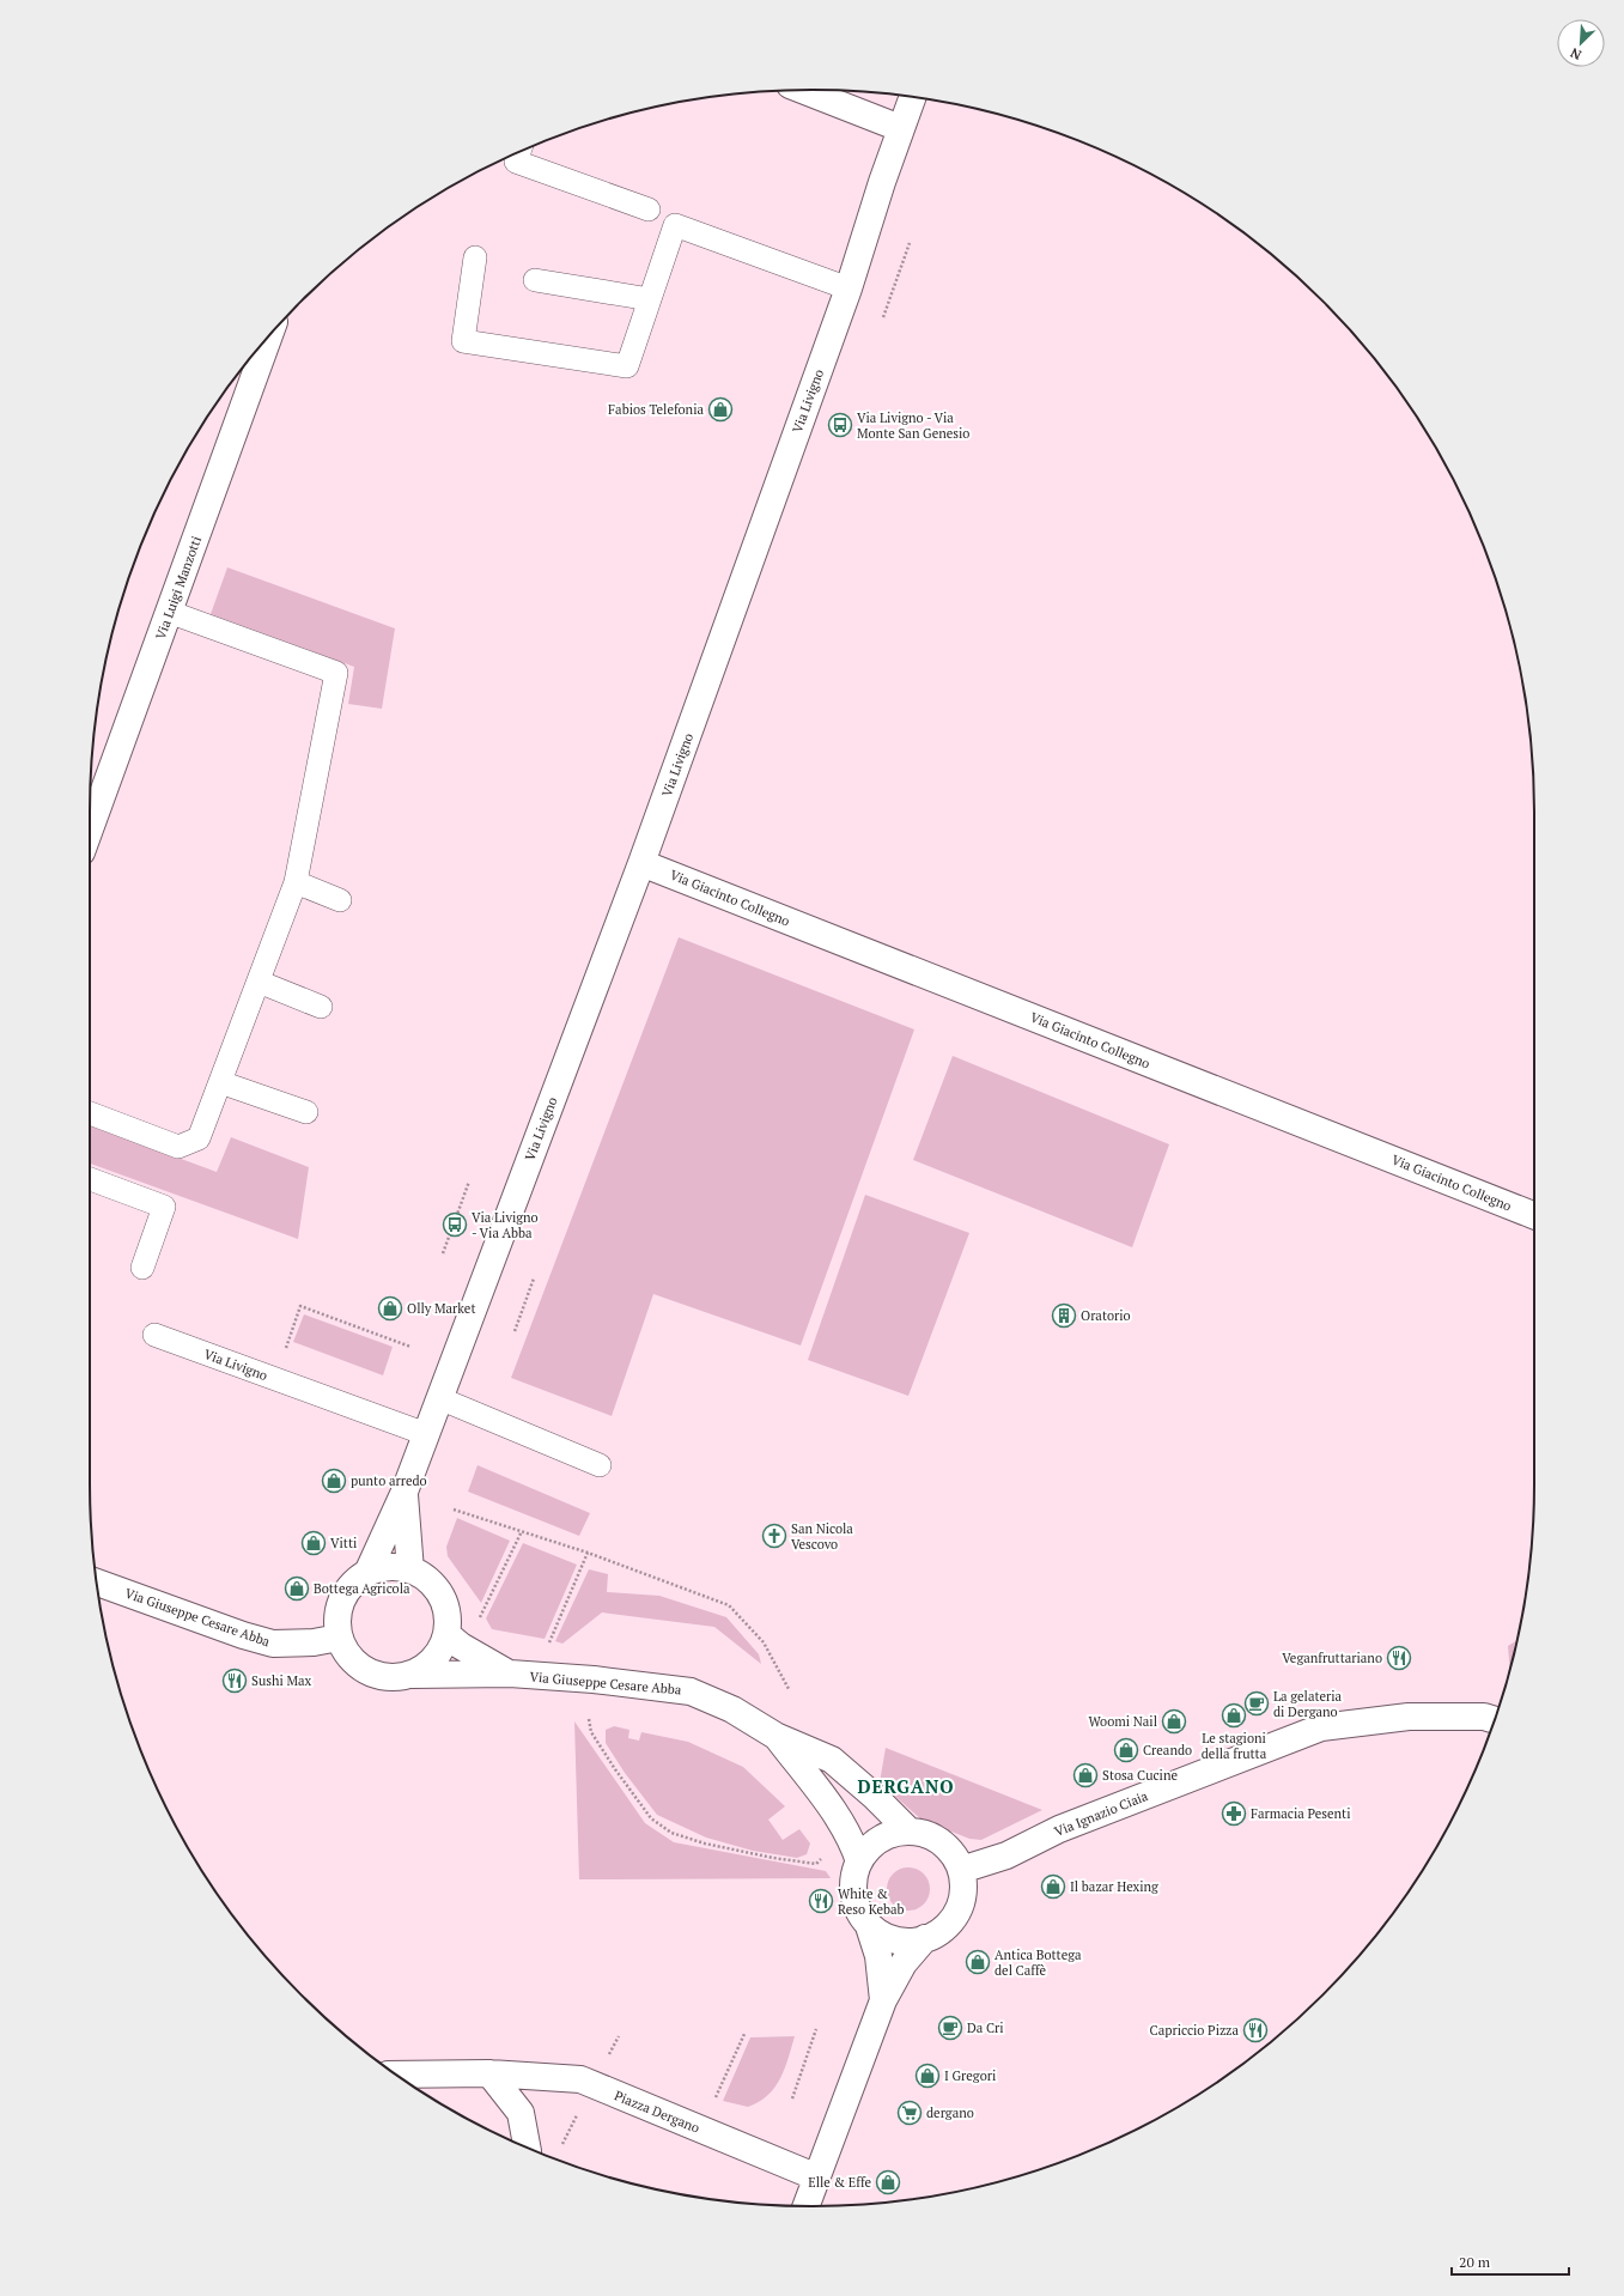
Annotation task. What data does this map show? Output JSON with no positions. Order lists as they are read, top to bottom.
{
  "streets": {
    "street": [
      "Via Livigno",
      "Via Luigi Manzotti",
      "Via Giacinto Collegno",
      "Via Giuseppe Cesare Abba",
      "Via Ignazio Ciaia",
      "Piazza Dergano"
    ]
  },
  "crossings": [
    ["Via Livigno", "Via Giacinto Collegno"],
    ["Via Livigno", "Via Giuseppe Cesare Abba"]
  ],
  "districts": ["DERGANO"],
  "places": {
    "shop": [
      "Fabios Telefonia",
      "Olly Market",
      "punto arredo",
      "Vitti",
      "Bottega Agricola",
      "Le stagioni della frutta",
      "Woomi Nail",
      "Creando",
      "Stosa Cucine",
      "Il bazar Hexing",
      "Antica Bottega del Caffè",
      "I Gregori",
      "Elle & Effe"
    ],
    "bus stop": ["Via Livigno - Via Monte San Genesio", "Via Livigno - Via Abba"],
    "building": ["Oratorio"],
    "church": ["San Nicola Vescovo"],
    "restaurant": [
      "Veganfruttariano",
      "Sushi Max",
      "White & Reso Kebab",
      "Capriccio Pizza"
    ],
    "cafe": ["La gelateria di Dergano", "Da Cri"],
    "pharmacy": ["Farmacia Pesenti"],
    "supermarket": ["dergano"]
  },
  "scale_bar": "20 m",
  "north": "bottom left"
}
